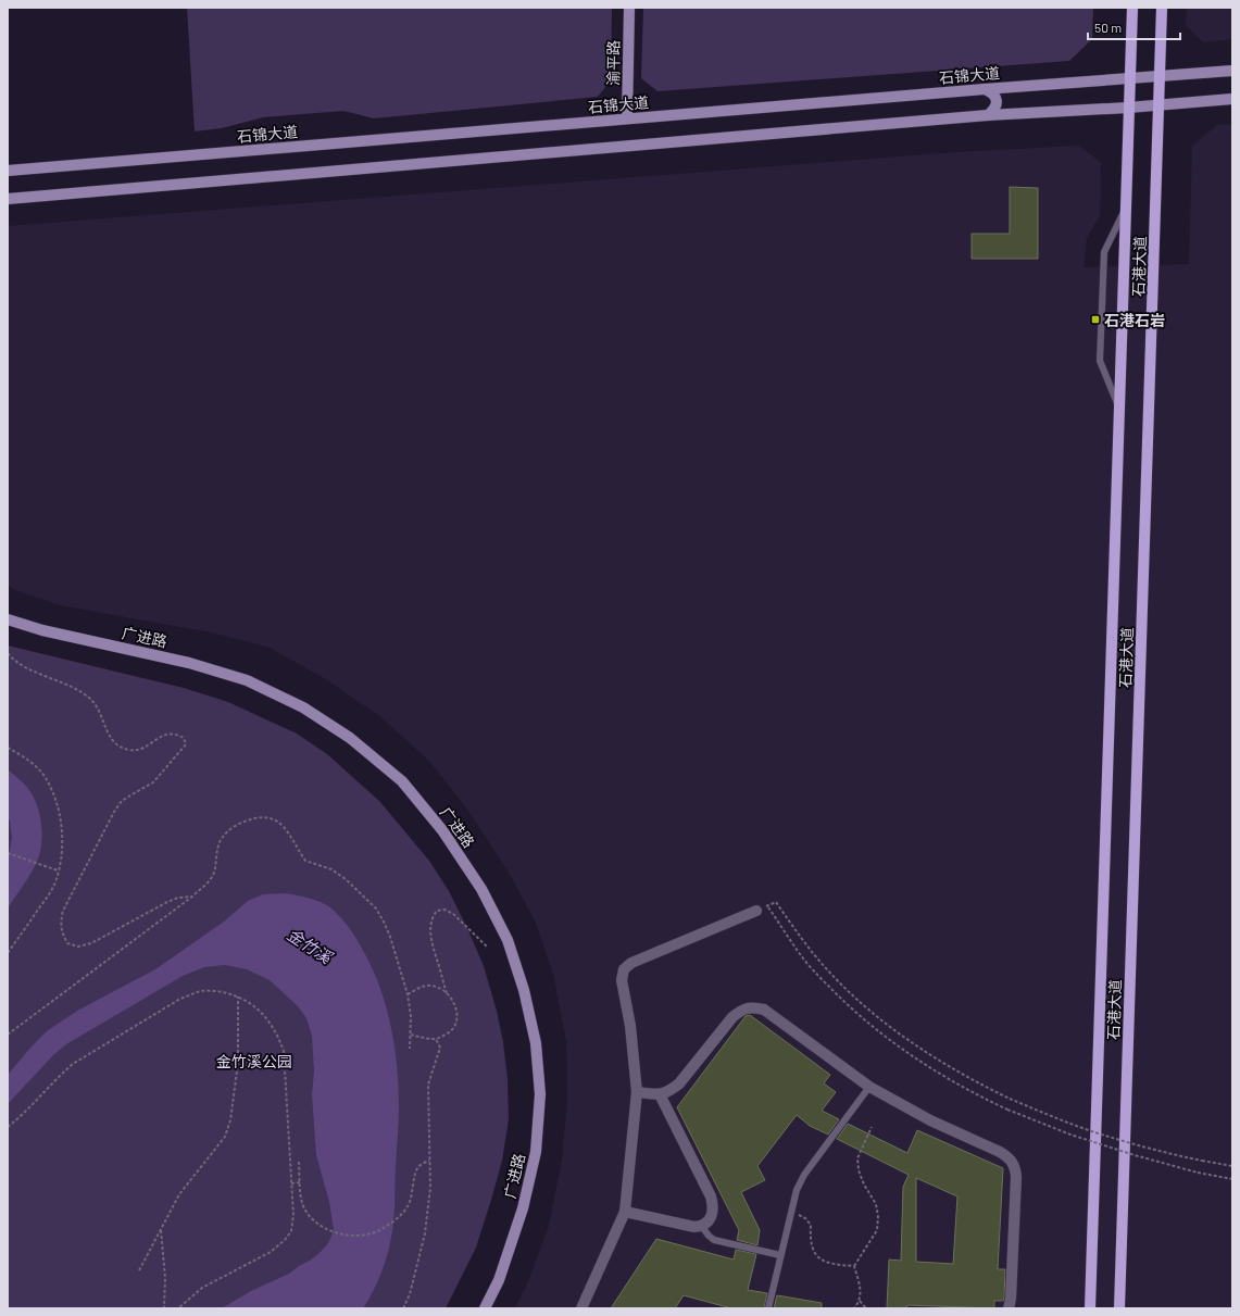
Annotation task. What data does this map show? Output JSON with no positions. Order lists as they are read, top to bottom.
{
  "streets": {
    "main road": [
      "渝平路",
      "石锦大道",
      "石港大道",
      "广进路"
    ]
  },
  "crossings": [
    ["渝平路", "石锦大道"],
    ["石锦大道", "石港大道"]
  ],
  "water": ["金竹溪"],
  "parks": ["金竹溪公园"],
  "places": {
    "transit": ["石港石岩"]
  },
  "scale_bar": "50 m"
}
